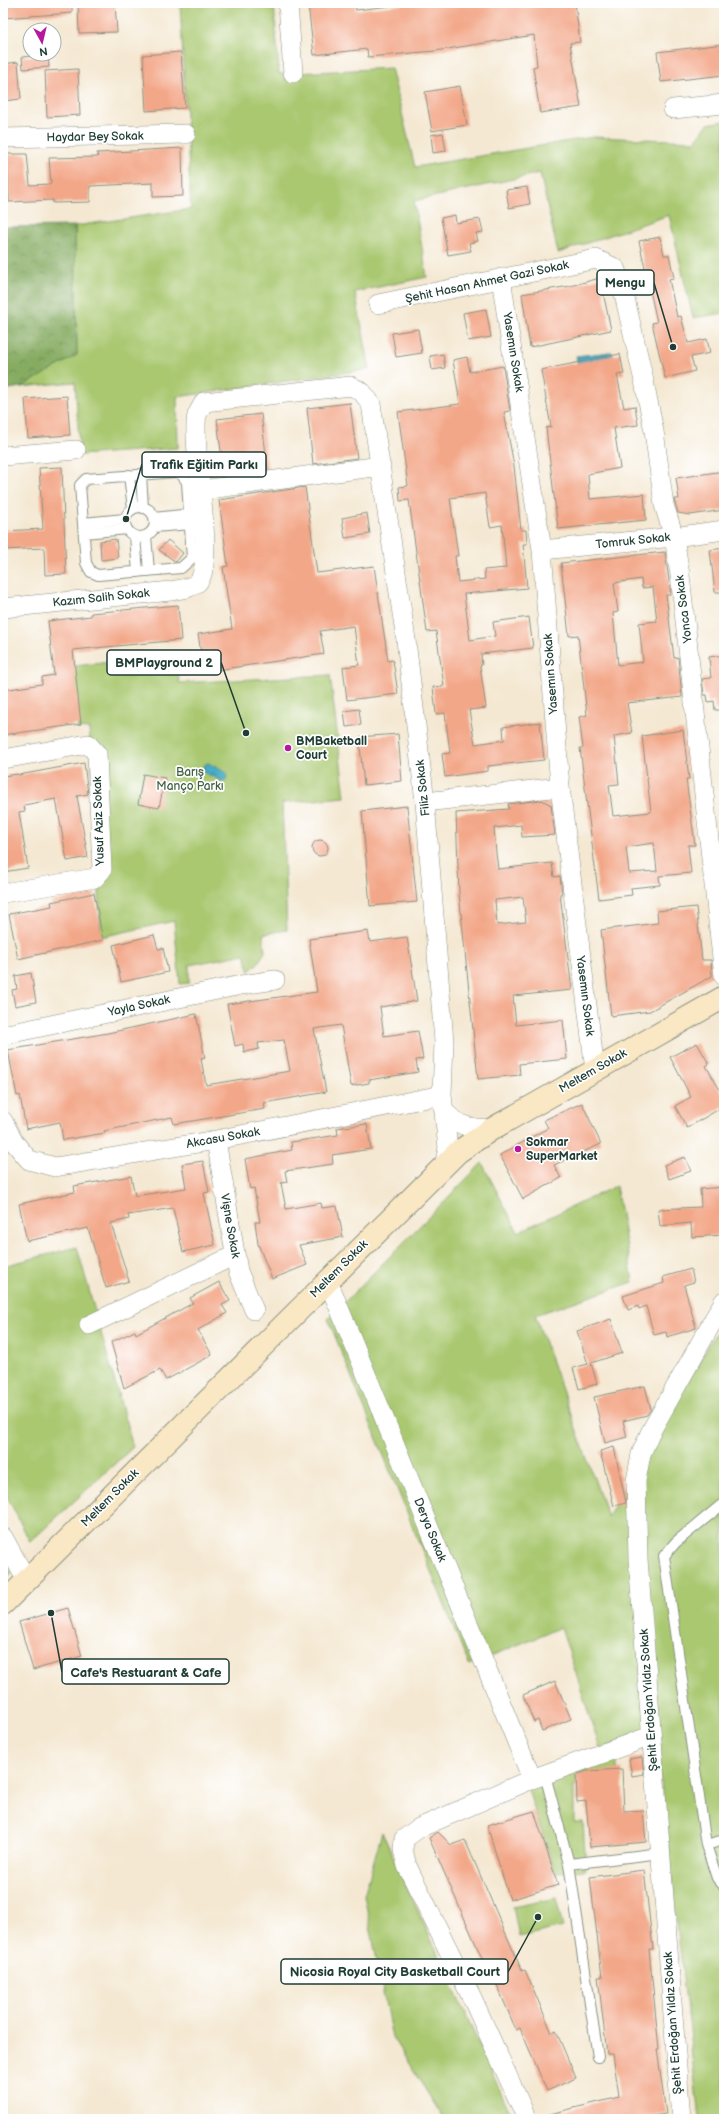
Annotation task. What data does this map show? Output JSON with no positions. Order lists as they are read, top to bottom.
{
  "streets": {
    "main road": ["Meltem Sokak"],
    "street": [
      "Haydar Bey Sokak",
      "Şehit Hasan Ahmet Gazi Sokak",
      "Yasemın Sokak",
      "Tomruk Sokak",
      "Kazım Salih Sokak",
      "Yonca Sokak",
      "Filiz Sokak",
      "Yusuf Aziz Sokak",
      "Yayla Sokak",
      "Akcasu Sokak",
      "Vişne Sokak",
      "Derya Sokak",
      "Şehit Erdoğan Yıldız Sokak"
    ]
  },
  "crossings": [
    ["Şehit Hasan Ahmet Gazi Sokak", "Yasemın Sokak"],
    ["Şehit Hasan Ahmet Gazi Sokak", "Yonca Sokak"],
    ["Yasemın Sokak", "Tomruk Sokak"],
    ["Yasemın Sokak", "Meltem Sokak"],
    ["Tomruk Sokak", "Yonca Sokak"],
    ["Kazım Salih Sokak", "Filiz Sokak"],
    ["Filiz Sokak", "Meltem Sokak"],
    ["Filiz Sokak", "Akcasu Sokak"],
    ["Meltem Sokak", "Derya Sokak"],
    ["Akcasu Sokak", "Vişne Sokak"]
  ],
  "parks": ["Barış Manço Parkı"],
  "places": [
    "Mengu",
    "Trafik Eğitim Parkı",
    "BMPlayground 2",
    "BMBaketball Court",
    "Sokmar SuperMarket",
    "Cafe's Restuarant & Cafe",
    "Nicosia Royal City Basketball Court"
  ],
  "north": "bottom"
}
